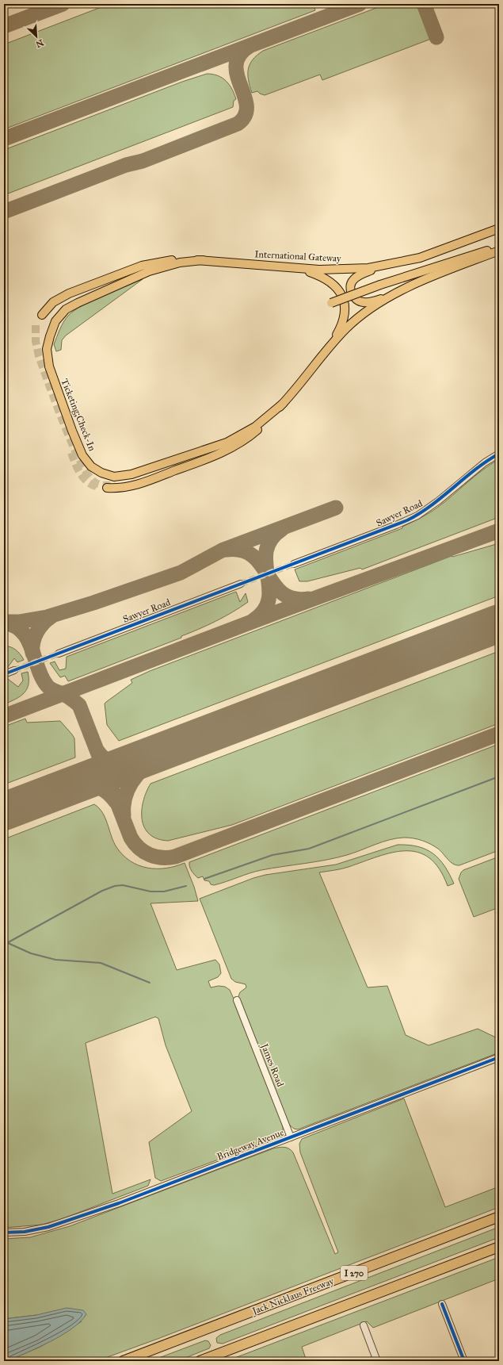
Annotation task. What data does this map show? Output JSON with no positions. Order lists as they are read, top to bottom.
{
  "streets": {
    "highway": ["I 270", "Jack Nicklaus Freeway"],
    "main road": ["International Gateway", "Ticketing;Check-In"],
    "street": ["Sawyer Road", "James Road", "Bridgeway Avenue"]
  },
  "crossings": [
    ["International Gateway", "Ticketing;Check-In"],
    ["James Road", "Bridgeway Avenue"]
  ],
  "north": "bottom right"
}
